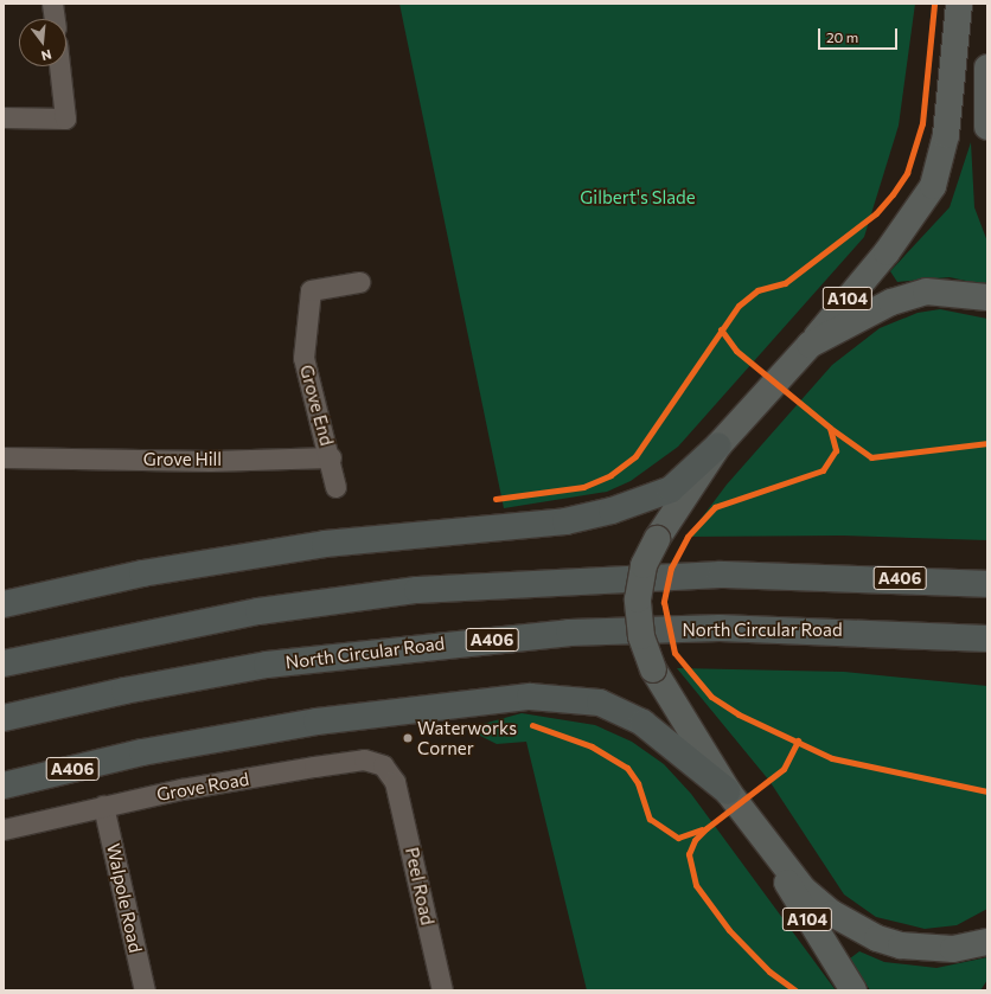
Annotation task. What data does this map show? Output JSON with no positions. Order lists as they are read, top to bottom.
{
  "streets": {
    "highway": ["A406", "North Circular Road"],
    "main road": ["A104"],
    "street": [
      "Grove End",
      "Grove Hill",
      "Grove Road",
      "Peel Road",
      "Walpole Road"
    ]
  },
  "crossings": [
    ["Grove End", "Grove Hill"],
    ["Grove Road", "Peel Road"],
    ["Grove Road", "Walpole Road"]
  ],
  "parks": ["Gilbert's Slade"],
  "places": ["Waterworks Corner"],
  "scale_bar": "20 m",
  "north": "bottom"
}
